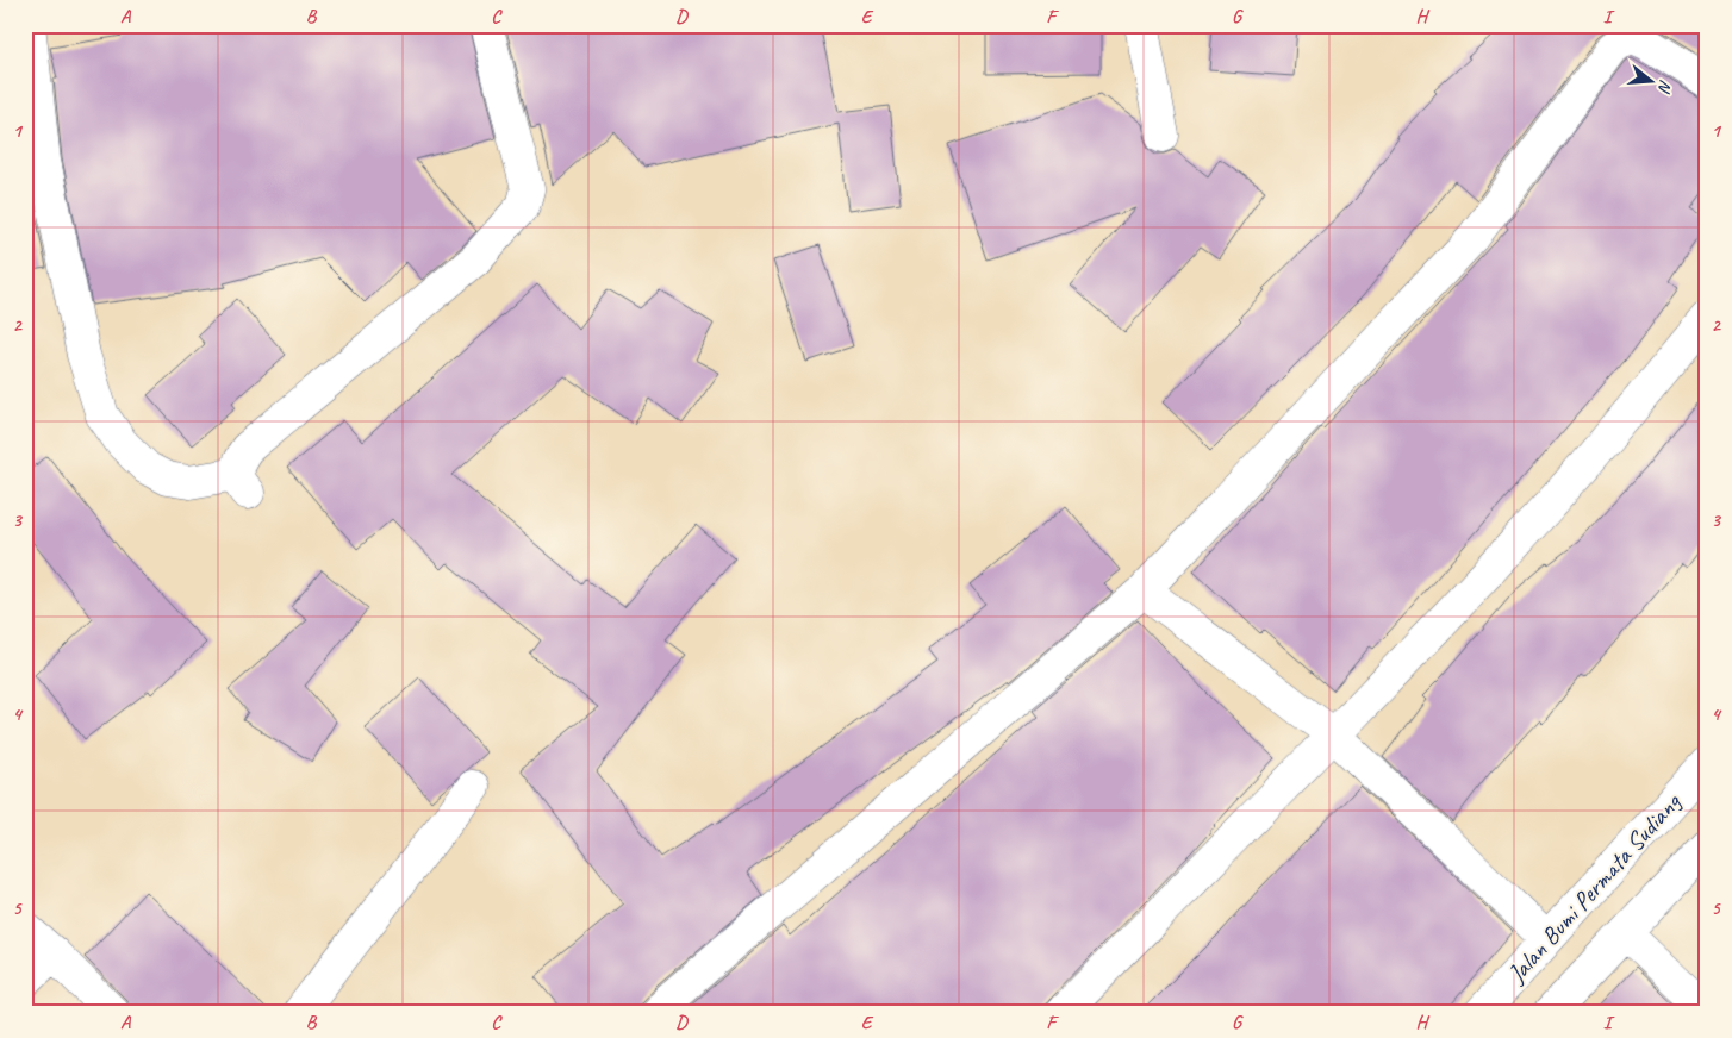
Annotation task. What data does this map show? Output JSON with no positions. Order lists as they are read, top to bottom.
{
  "streets": {
    "street": ["Jalan Bumi Permata Sudiang"]
  },
  "north": "right",
  "grid": {
    "columns": [
      "A",
      "B",
      "C",
      "D",
      "E",
      "F",
      "G",
      "H",
      "I"
    ],
    "rows": [
      "1",
      "2",
      "3",
      "4",
      "5"
    ]
  }
}
